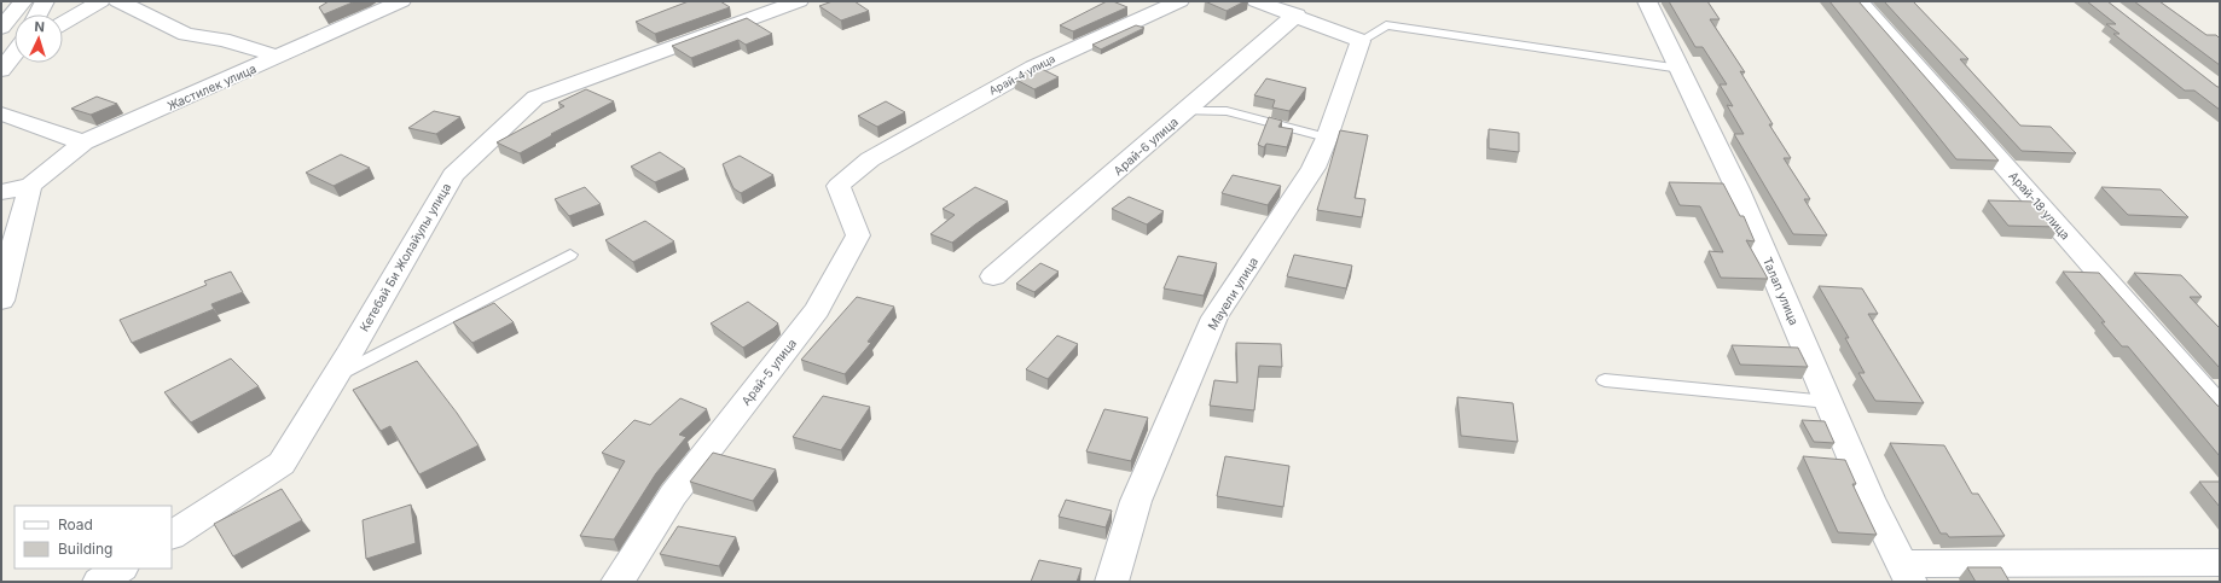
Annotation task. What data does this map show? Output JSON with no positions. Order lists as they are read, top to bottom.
{
  "streets": {
    "street": [
      "Арай-4 улица",
      "Жастилек улица",
      "Арай-6 улица",
      "Арай-18 улица",
      "Кетебай Би Жолайулы улица",
      "Талап улица",
      "Мауели улица",
      "Арай-5 улица"
    ]
  },
  "crossings": [
    ["Арай-4 улица", "Арай-5 улица"]
  ],
  "legend": ["Road", "Building"],
  "north": "top"
}
